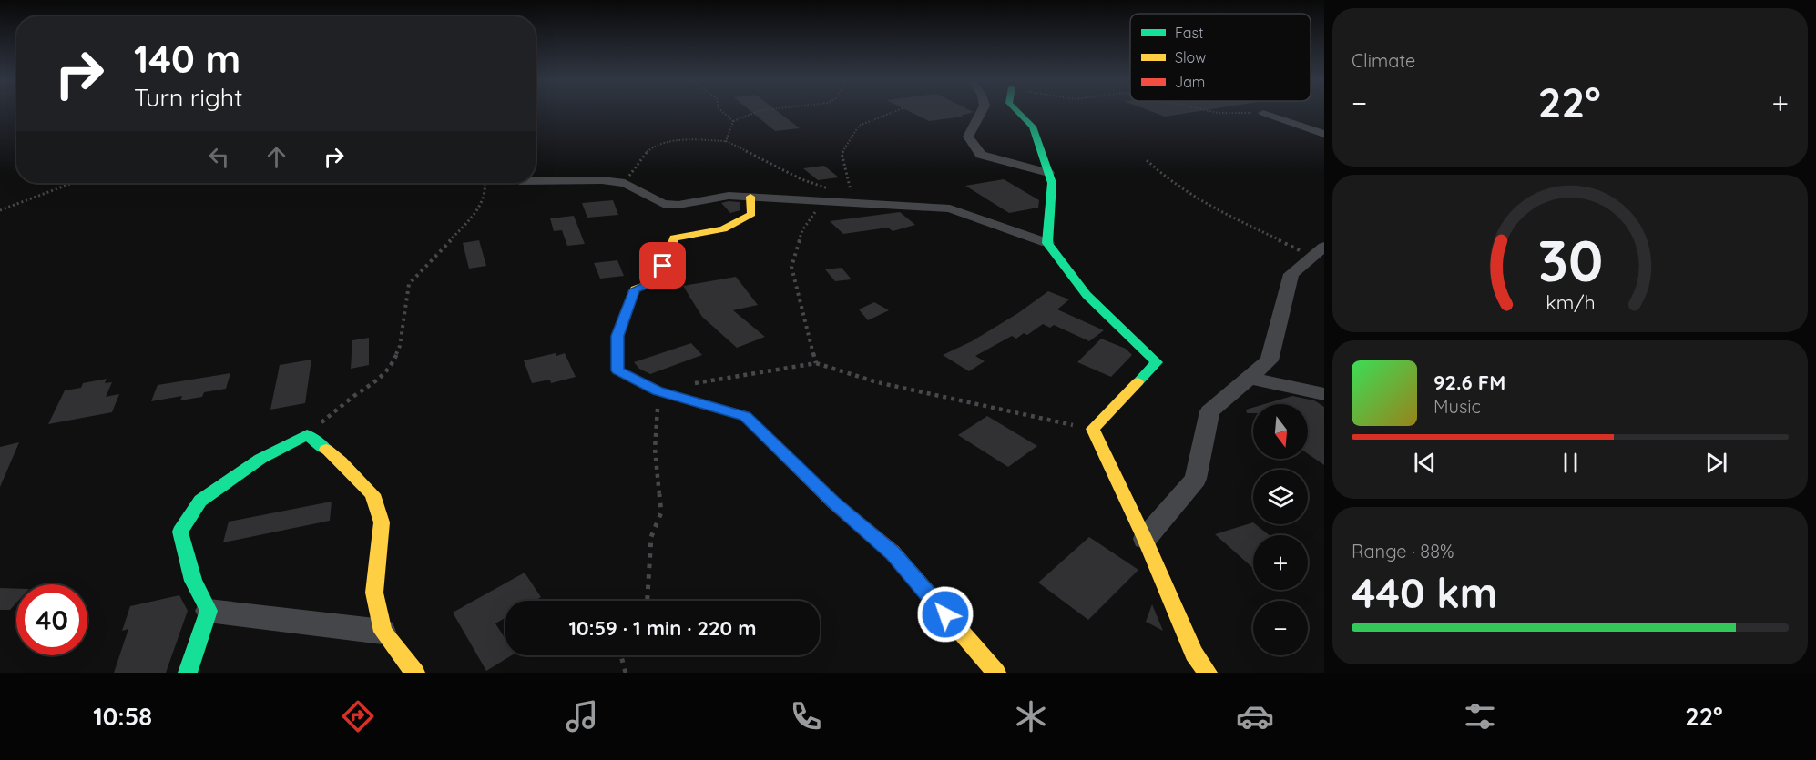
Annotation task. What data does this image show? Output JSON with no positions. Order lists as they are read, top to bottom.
{
  "legend": ["Fast", "Slow", "Jam"],
  "north": "bottom",
  "page": {
    "tile": [
      "Climate",
      ["Range · 88%", "440 km"]
    ],
    "turn": ["140 m", "Turn right"],
    "heat": ["−", "22°", "+"],
    "song": ["92.6 FM", "Music"],
    "map_buttons": ["+", "−"],
    "limit": "40",
    "trip": "10:59 · 1 min · 220 m",
    "tabs": ["10:58", "22°"],
    "gauge": ["30", "km/h"]
  }
}
